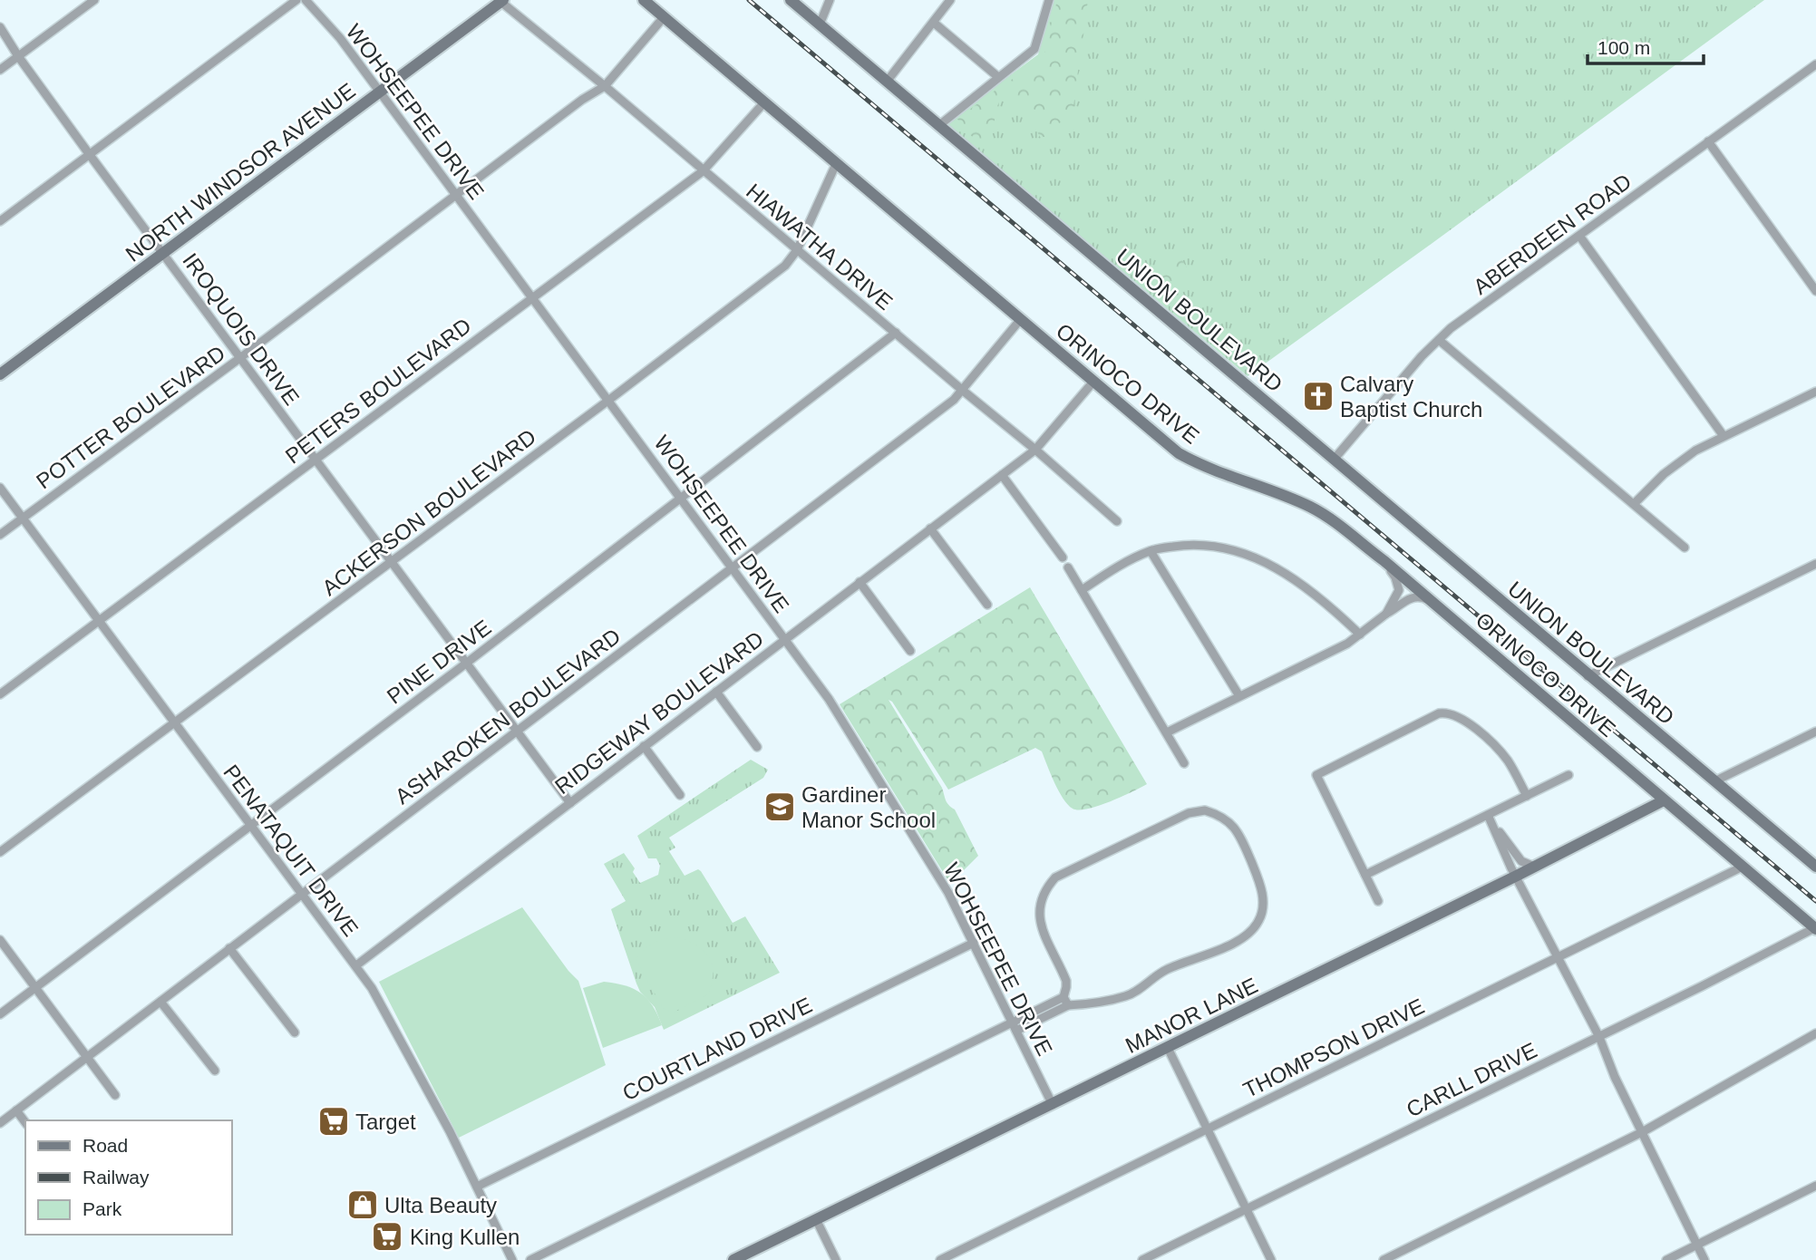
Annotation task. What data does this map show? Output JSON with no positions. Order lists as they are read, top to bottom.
{
  "streets": {
    "street": [
      "WOHSEEPEE DRIVE",
      "NORTH WINDSOR AVENUE",
      "ABERDEEN ROAD",
      "HIAWATHA DRIVE",
      "UNION BOULEVARD",
      "IROQUOIS DRIVE",
      "ORINOCO DRIVE",
      "PETERS BOULEVARD",
      "POTTER BOULEVARD",
      "ACKERSON BOULEVARD",
      "PINE DRIVE",
      "RIDGEWAY BOULEVARD",
      "ASHAROKEN BOULEVARD",
      "PENATAQUIT DRIVE",
      "MANOR LANE",
      "THOMPSON DRIVE",
      "COURTLAND DRIVE",
      "CARLL DRIVE"
    ]
  },
  "crossings": [
    ["WOHSEEPEE DRIVE", "NORTH WINDSOR AVENUE"],
    ["WOHSEEPEE DRIVE", "PETERS BOULEVARD"],
    ["WOHSEEPEE DRIVE", "POTTER BOULEVARD"],
    ["WOHSEEPEE DRIVE", "ACKERSON BOULEVARD"],
    ["WOHSEEPEE DRIVE", "PINE DRIVE"],
    ["WOHSEEPEE DRIVE", "RIDGEWAY BOULEVARD"],
    ["WOHSEEPEE DRIVE", "ASHAROKEN BOULEVARD"],
    ["WOHSEEPEE DRIVE", "MANOR LANE"],
    ["WOHSEEPEE DRIVE", "COURTLAND DRIVE"],
    ["NORTH WINDSOR AVENUE", "HIAWATHA DRIVE"],
    ["NORTH WINDSOR AVENUE", "IROQUOIS DRIVE"],
    ["ABERDEEN ROAD", "UNION BOULEVARD"],
    ["HIAWATHA DRIVE", "PETERS BOULEVARD"],
    ["HIAWATHA DRIVE", "POTTER BOULEVARD"],
    ["HIAWATHA DRIVE", "ACKERSON BOULEVARD"],
    ["HIAWATHA DRIVE", "PINE DRIVE"],
    ["HIAWATHA DRIVE", "RIDGEWAY BOULEVARD"],
    ["HIAWATHA DRIVE", "ASHAROKEN BOULEVARD"],
    ["IROQUOIS DRIVE", "PETERS BOULEVARD"],
    ["IROQUOIS DRIVE", "POTTER BOULEVARD"],
    ["IROQUOIS DRIVE", "ACKERSON BOULEVARD"],
    ["IROQUOIS DRIVE", "PINE DRIVE"],
    ["IROQUOIS DRIVE", "RIDGEWAY BOULEVARD"],
    ["IROQUOIS DRIVE", "ASHAROKEN BOULEVARD"],
    ["ORINOCO DRIVE", "PETERS BOULEVARD"],
    ["ORINOCO DRIVE", "POTTER BOULEVARD"],
    ["ORINOCO DRIVE", "ACKERSON BOULEVARD"],
    ["ORINOCO DRIVE", "RIDGEWAY BOULEVARD"],
    ["ORINOCO DRIVE", "ASHAROKEN BOULEVARD"],
    ["ORINOCO DRIVE", "MANOR LANE"],
    ["ORINOCO DRIVE", "THOMPSON DRIVE"],
    ["ORINOCO DRIVE", "CARLL DRIVE"],
    ["PETERS BOULEVARD", "PENATAQUIT DRIVE"],
    ["POTTER BOULEVARD", "PENATAQUIT DRIVE"],
    ["ACKERSON BOULEVARD", "PENATAQUIT DRIVE"],
    ["PINE DRIVE", "PENATAQUIT DRIVE"],
    ["RIDGEWAY BOULEVARD", "PENATAQUIT DRIVE"],
    ["ASHAROKEN BOULEVARD", "PENATAQUIT DRIVE"],
    ["PENATAQUIT DRIVE", "COURTLAND DRIVE"]
  ],
  "places": {
    "church": ["Calvary Baptist Church"],
    "school or university": ["Gardiner Manor School"],
    "supermarket": ["Target", "King Kullen"],
    "shop": ["Ulta Beauty"]
  },
  "legend": ["Road", "Railway", "Park"],
  "scale_bar": "100 m"
}
